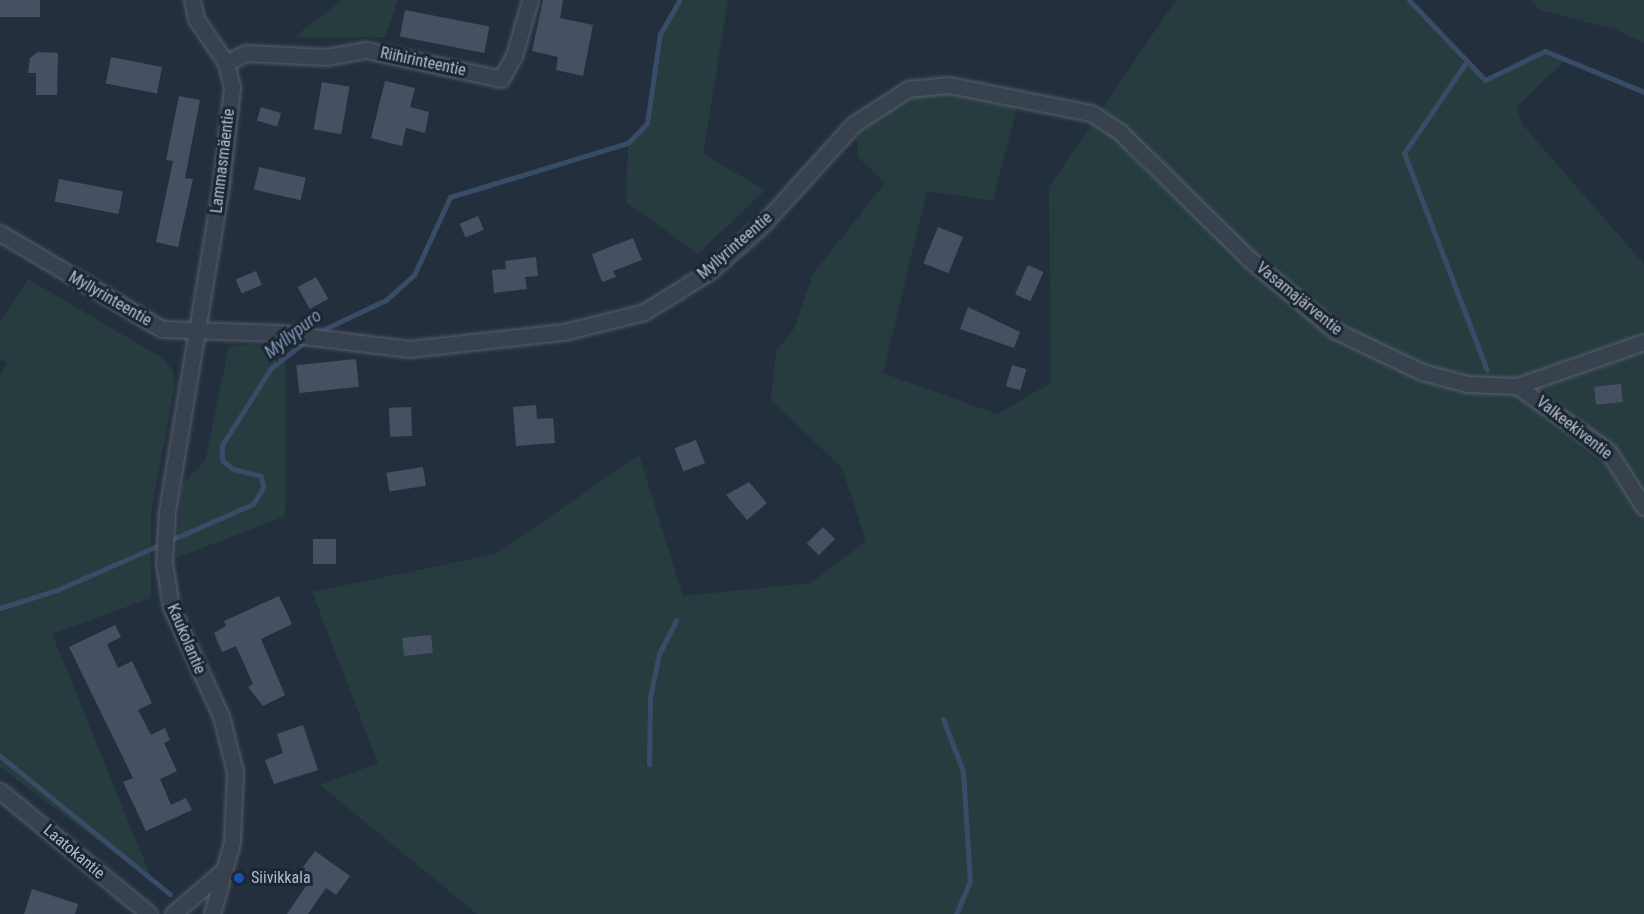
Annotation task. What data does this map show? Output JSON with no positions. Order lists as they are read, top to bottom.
{
  "streets": {
    "street": [
      "Riihirinteentie",
      "Lammasmäentie",
      "Myllyrinteentie",
      "Vasamajärventie",
      "Valkeekiventie",
      "Kaukolantie",
      "Laatokantie"
    ]
  },
  "crossings": [
    ["Riihirinteentie", "Lammasmäentie"],
    ["Lammasmäentie", "Myllyrinteentie"],
    ["Lammasmäentie", "Kaukolantie"],
    ["Myllyrinteentie", "Vasamajärventie"],
    ["Myllyrinteentie", "Kaukolantie"],
    ["Vasamajärventie", "Valkeekiventie"]
  ],
  "water": ["Myllypuro"],
  "places": ["Siivikkala"]
}
